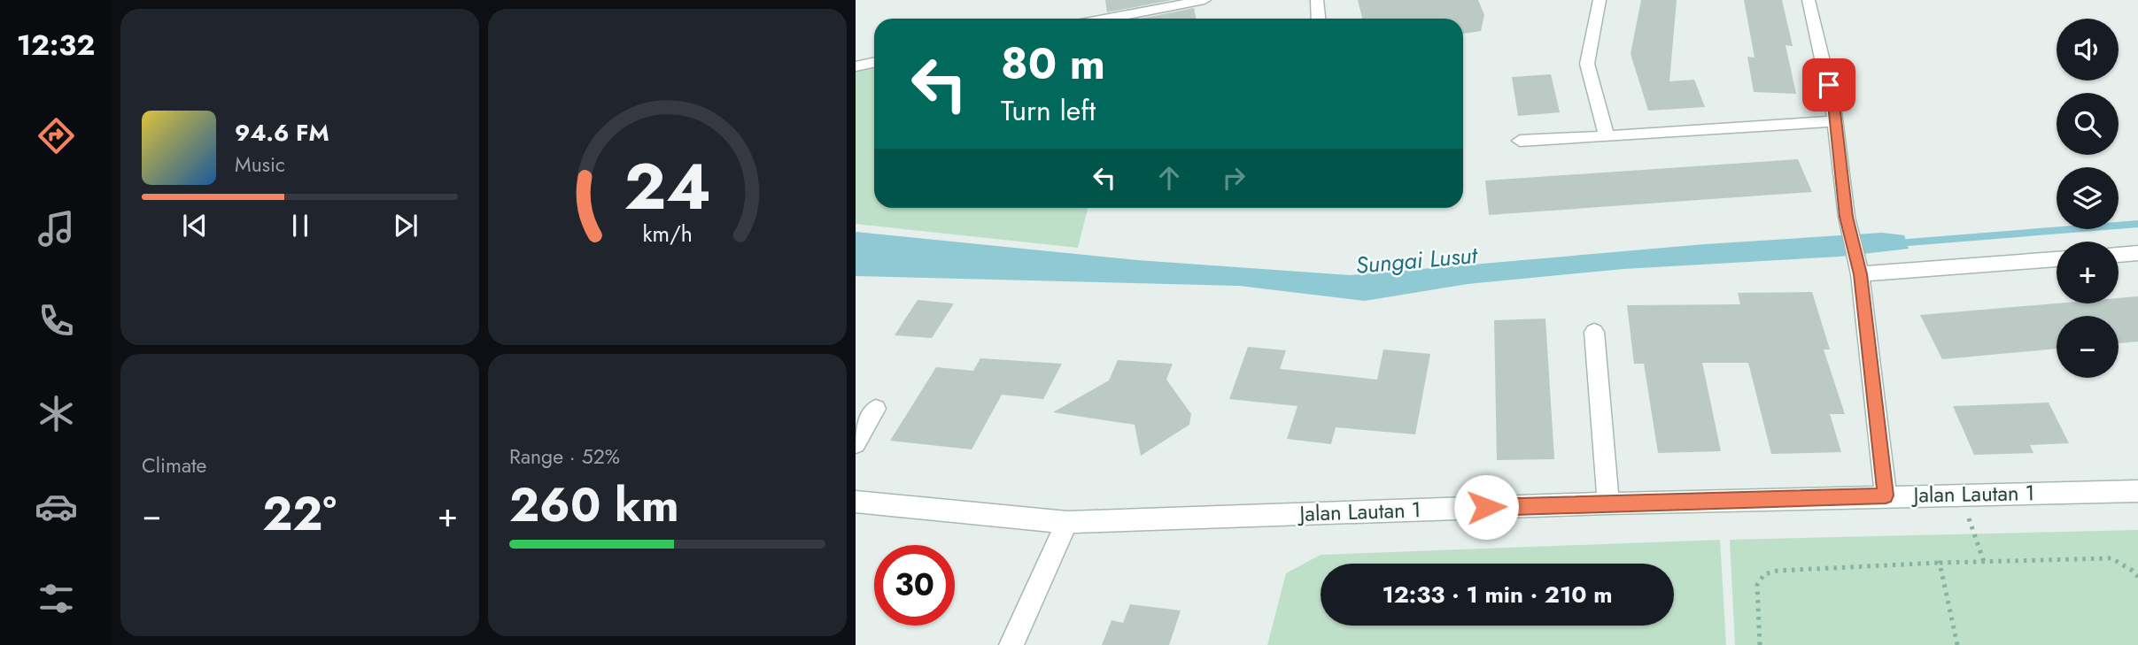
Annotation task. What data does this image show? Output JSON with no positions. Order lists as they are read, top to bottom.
{
  "streets": {
    "street": ["Jalan Lautan 1"]
  },
  "water": ["Sungai Lusut"],
  "page": {
    "tabs": "12:32",
    "map_buttons": ["+", "−"],
    "turn": ["80 m", "Turn left"],
    "song": ["94.6 FM", "Music"],
    "tile": [
      "Climate",
      ["Range · 52%", "260 km"]
    ],
    "heat": ["−", "22°", "+"],
    "limit": "30",
    "trip": "12:33 · 1 min · 210 m",
    "gauge": ["24", "km/h"]
  }
}
